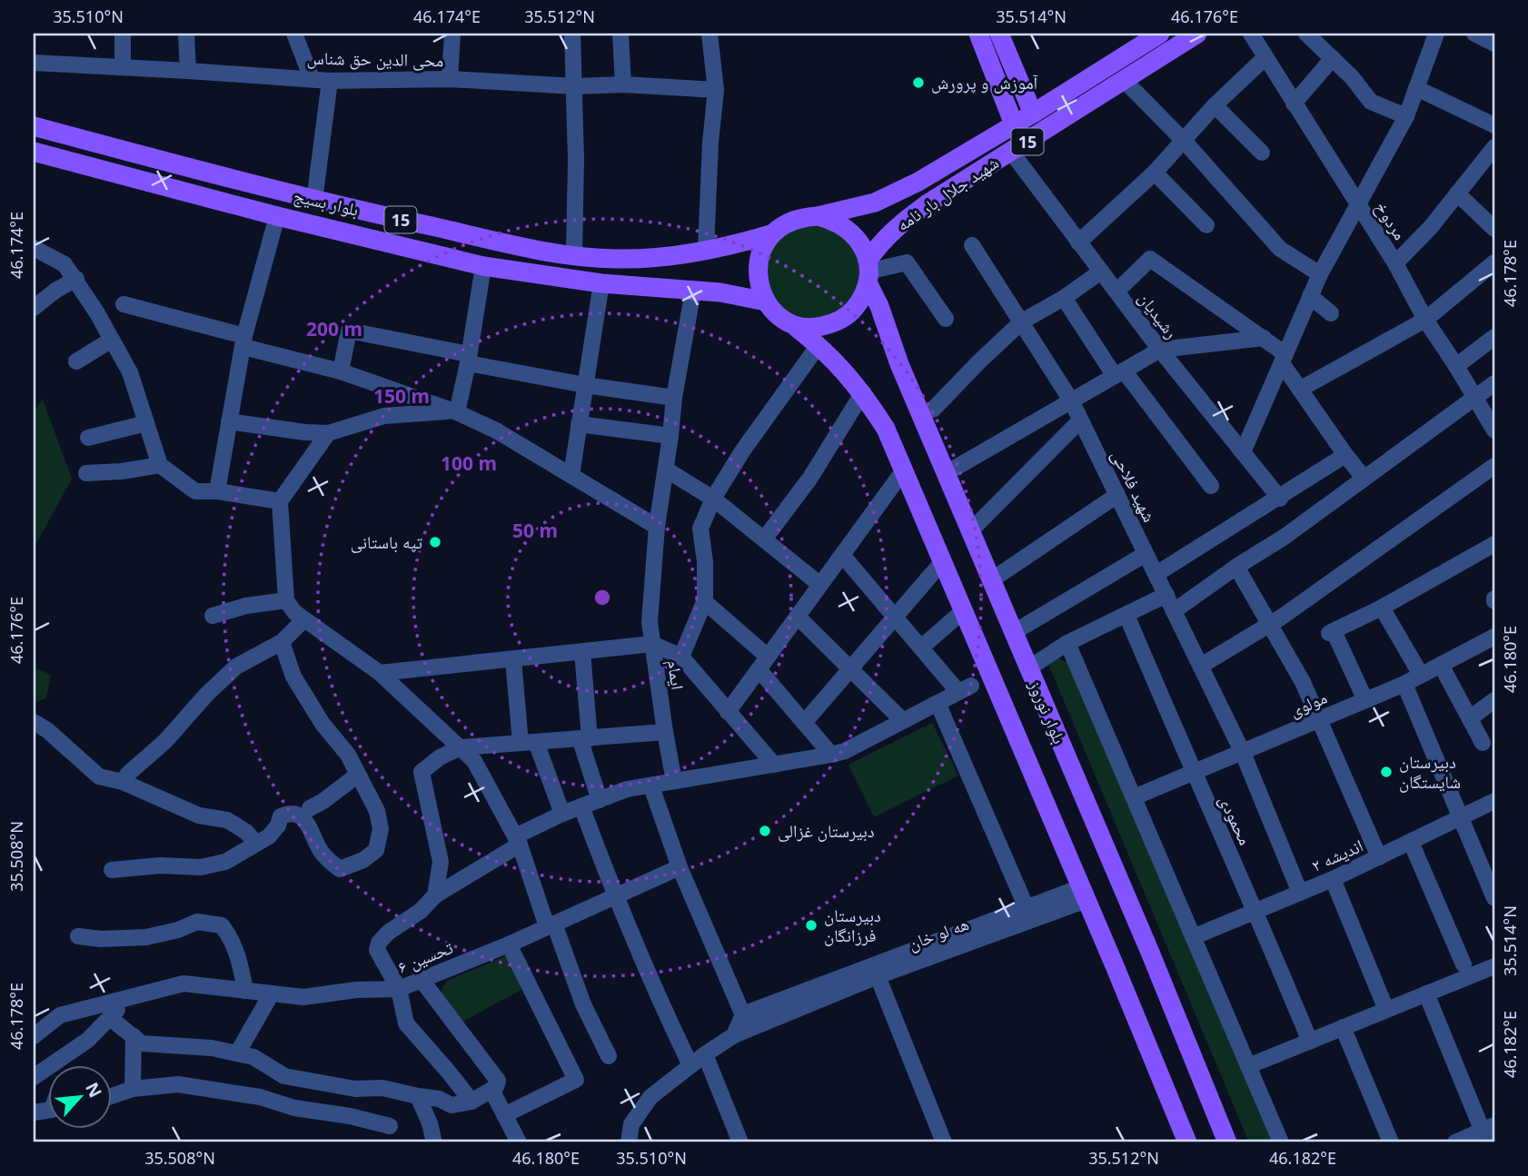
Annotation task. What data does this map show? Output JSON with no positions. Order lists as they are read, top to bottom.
{
  "streets": {
    "main road": [
      "15",
      "شهید جلال بار نامه",
      "بلوار بسیج",
      "بلوار نوروز"
    ],
    "street": [
      "محی الدین حق شناس",
      "مردوخ",
      "رشیدیان",
      "شهید فلاحی",
      "ایمام",
      "مولوی",
      "محمودی",
      "اندیشه ۲",
      "هه لو خان",
      "تحسین ۶"
    ]
  },
  "crossings": [
    ["15", "شهید جلال بار نامه"],
    ["15", "بلوار بسیج"],
    ["15", "بلوار نوروز"],
    ["شهید جلال بار نامه", "بلوار بسیج"],
    ["شهید جلال بار نامه", "رشیدیان"],
    ["شهید جلال بار نامه", "بلوار نوروز"],
    ["بلوار بسیج", "ایمام"],
    ["بلوار بسیج", "بلوار نوروز"],
    ["شهید فلاحی", "مولوی"],
    ["شهید فلاحی", "اندیشه ۲"],
    ["مولوی", "محمودی"],
    ["محمودی", "اندیشه ۲"]
  ],
  "places": [
    "آموزش و پرورش",
    "تپه باستانی",
    "دبیرستان شایستگان",
    "دبیرستان غزالی",
    "دبیرستان فرزانگان"
  ],
  "north": "top right",
  "coordinates": [
    "35.510°N",
    "46.174°E",
    "35.512°N",
    "35.514°N",
    "46.176°E",
    "46.178°E",
    "46.180°E",
    "35.508°N",
    "46.182°E"
  ],
  "rings": [
    "200 m",
    "150 m",
    "100 m",
    "50 m"
  ]
}
